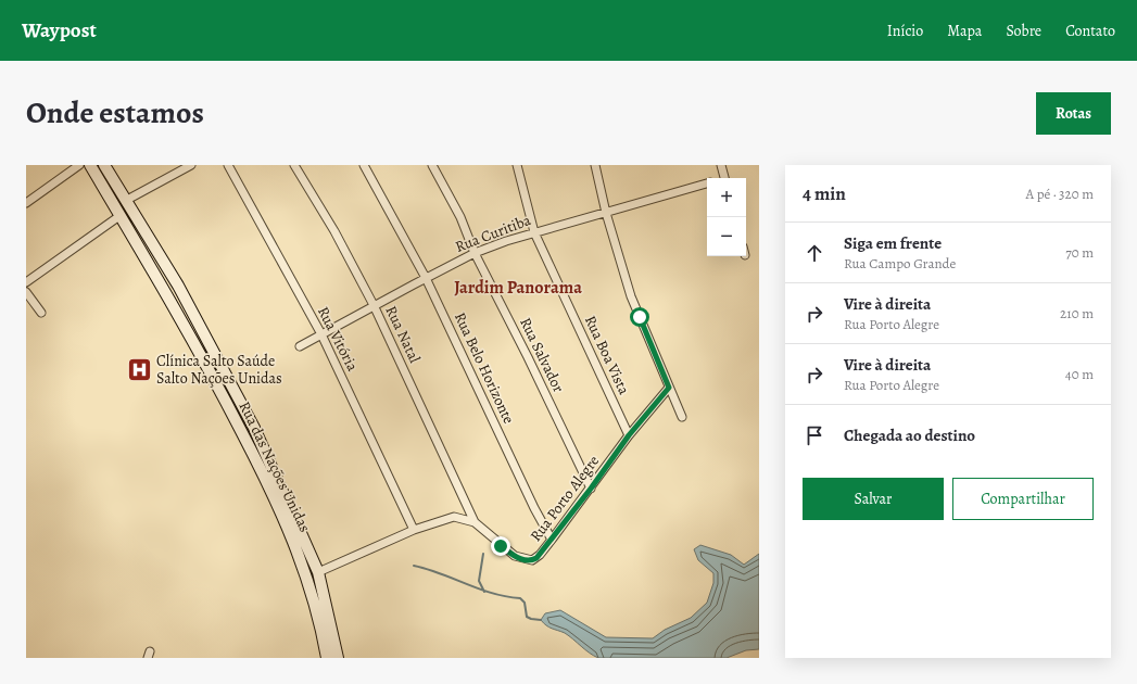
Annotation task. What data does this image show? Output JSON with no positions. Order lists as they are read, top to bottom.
{
  "streets": {
    "main road": ["Rua das Nações Unidas"],
    "street": [
      "Rua Curitiba",
      "Rua Natal",
      "Rua Vitória",
      "Rua Salvador",
      "Rua Boa Vista",
      "Rua Belo Horizonte",
      "Rua Porto Alegre"
    ]
  },
  "crossings": [
    ["Rua Curitiba", "Rua Natal"],
    ["Rua Curitiba", "Rua Vitória"],
    ["Rua Curitiba", "Rua Salvador"],
    ["Rua Curitiba", "Rua Boa Vista"],
    ["Rua Curitiba", "Rua Belo Horizonte"],
    ["Rua Natal", "Rua Porto Alegre"],
    ["Rua Vitória", "Rua Porto Alegre"],
    ["Rua Salvador", "Rua Porto Alegre"],
    ["Rua Boa Vista", "Rua Porto Alegre"],
    ["Rua Belo Horizonte", "Rua Porto Alegre"],
    ["Rua das Nações Unidas", "Rua Porto Alegre"]
  ],
  "districts": ["Jardim Panorama"],
  "places": {
    "hospital": ["Clínica Salto Saúde Salto Nações Unidas"]
  },
  "page": {
    "header": "Waypost",
    "nav": [
      "Início",
      "Mapa",
      "Sobre",
      "Contato"
    ],
    "title": "Onde estamos",
    "buttons": [
      "Rotas",
      ["Salvar", "Compartilhar"]
    ],
    "heading": ["4 min", "A pé · 320 m"],
    "map_buttons": ["+", "−"],
    "list": [
      ["Siga em frente", "Rua Campo Grande", "70 m"],
      ["Vire à direita", "Rua Porto Alegre", "210 m"],
      ["Vire à direita", "Rua Porto Alegre", "40 m"],
      "Chegada ao destino"
    ]
  }
}
